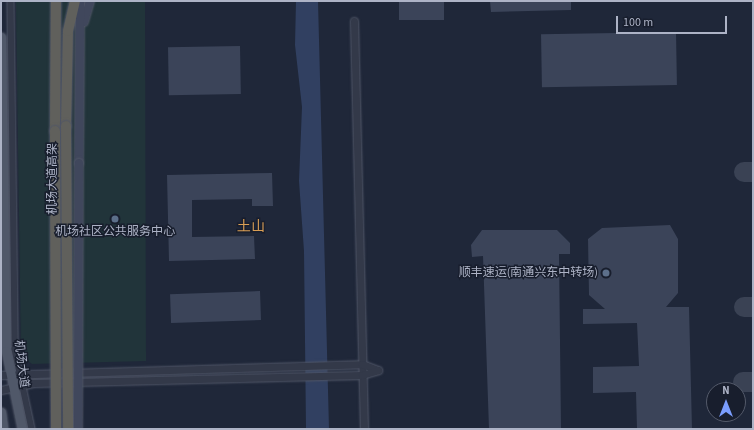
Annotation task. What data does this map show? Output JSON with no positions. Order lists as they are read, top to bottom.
{
  "streets": {
    "highway": ["机场大道高架"],
    "main road": ["机场大道"]
  },
  "districts": ["土山"],
  "places": ["机场社区公共服务中心", "顺丰速运(南通兴东中转场)"],
  "scale_bar": "100 m",
  "north": "top"
}
